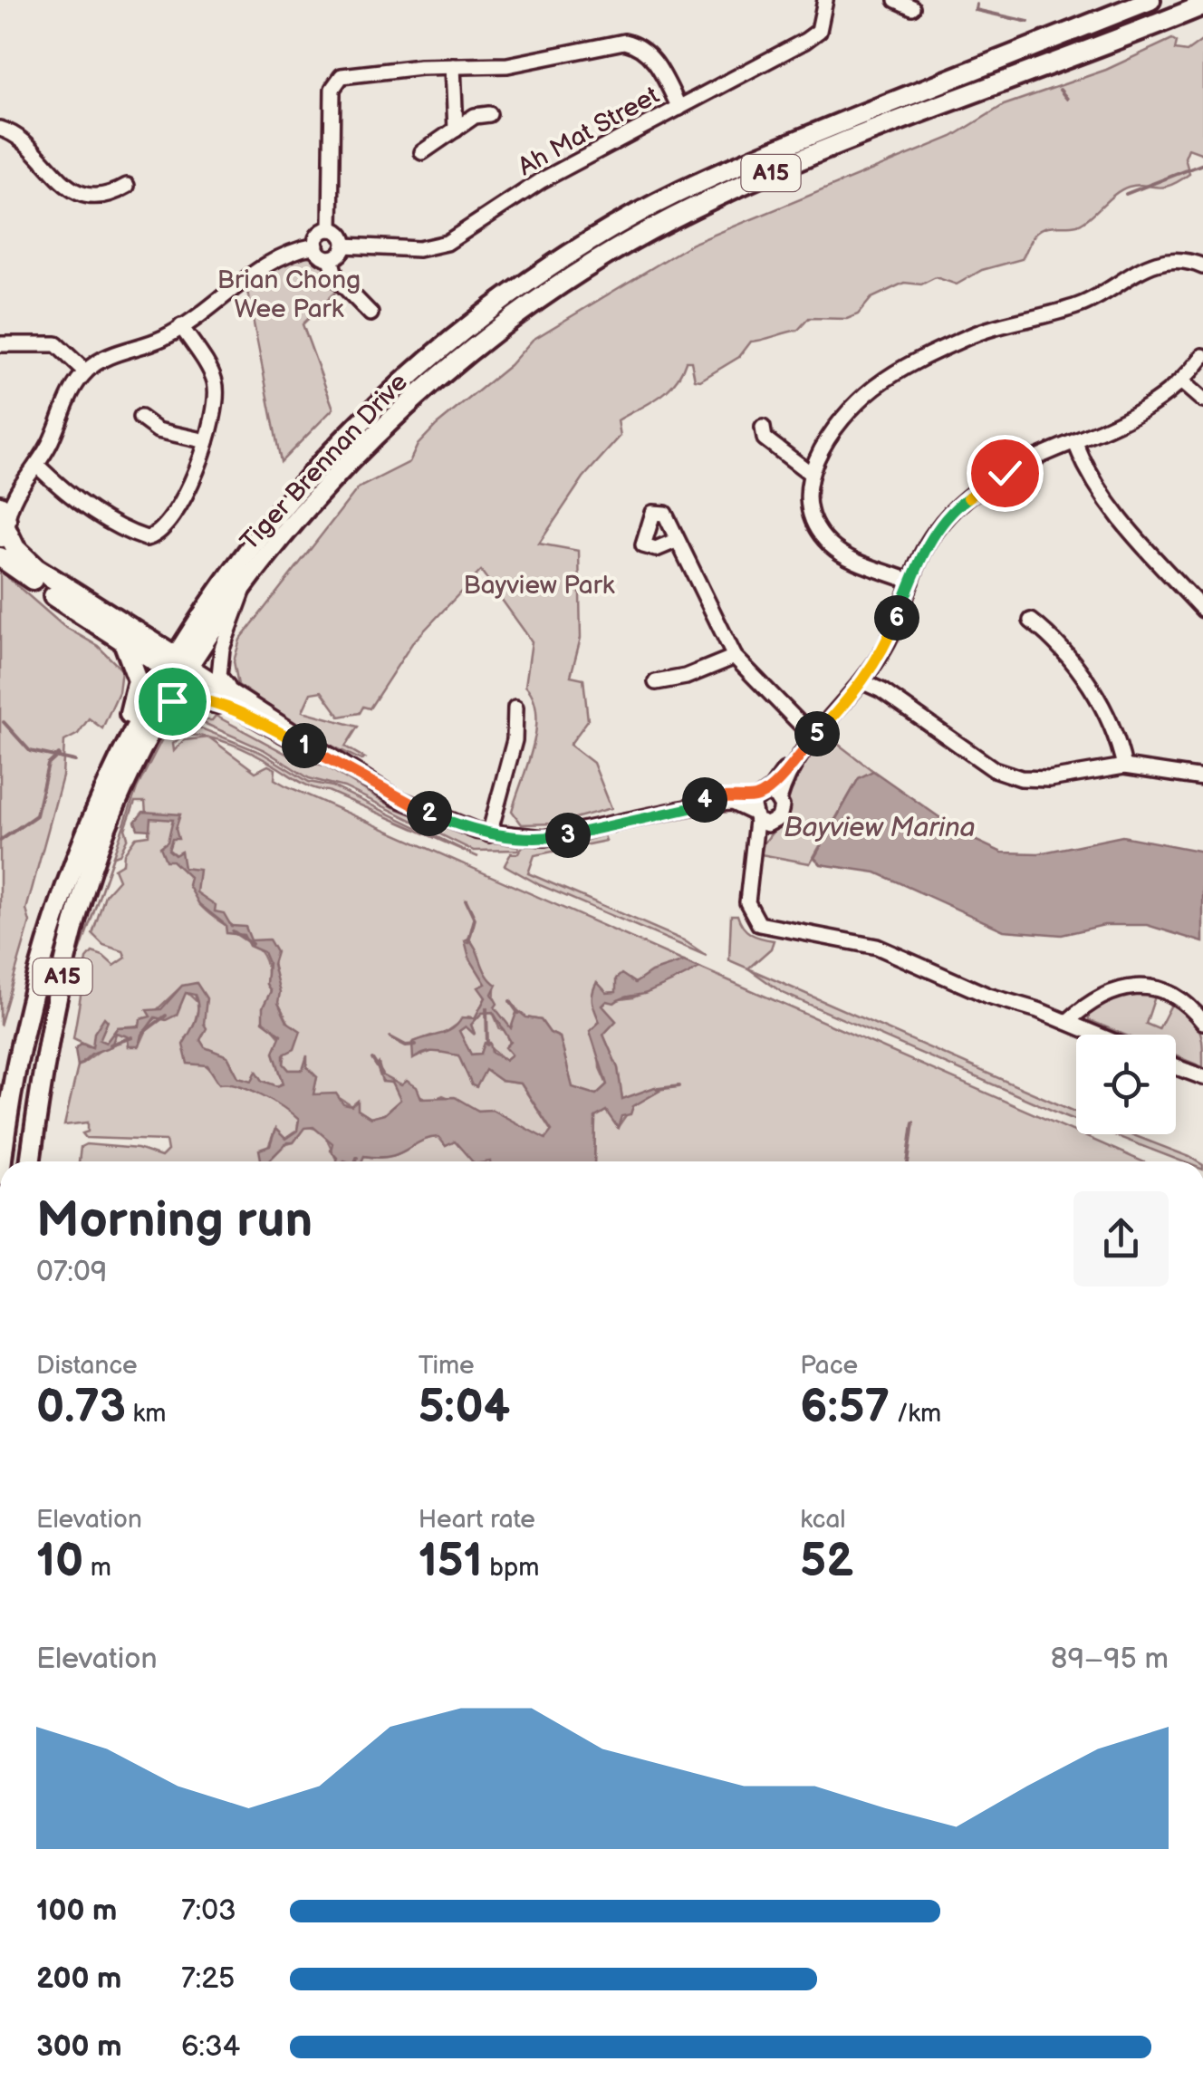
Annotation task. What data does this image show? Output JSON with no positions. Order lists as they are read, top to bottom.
{
  "streets": {
    "main road": ["A15", "Tiger Brennan Drive"],
    "street": ["Ah Mat Street"]
  },
  "water": ["Bayview Marina"],
  "parks": ["Brian Chong Wee Park", "Bayview Park"],
  "page": {
    "pins": [
      "6",
      "5",
      "1",
      "4",
      "2",
      "3"
    ],
    "heading": ["Morning run", "07:09"],
    "stats": [
      ["Distance", "0.73 km"],
      ["Time", "5:04"],
      ["Pace", "6:57 /km"],
      ["Elevation", "10 m"],
      ["Heart rate", "151 bpm"],
      ["kcal", "52"]
    ],
    "chart": ["Elevation", "89–95 m"],
    "list": [
      {
        "name": "100 m",
        "note": "7:03"
      },
      {
        "name": "200 m",
        "note": "7:25"
      },
      {
        "name": "300 m",
        "note": "6:34"
      }
    ]
  }
}
